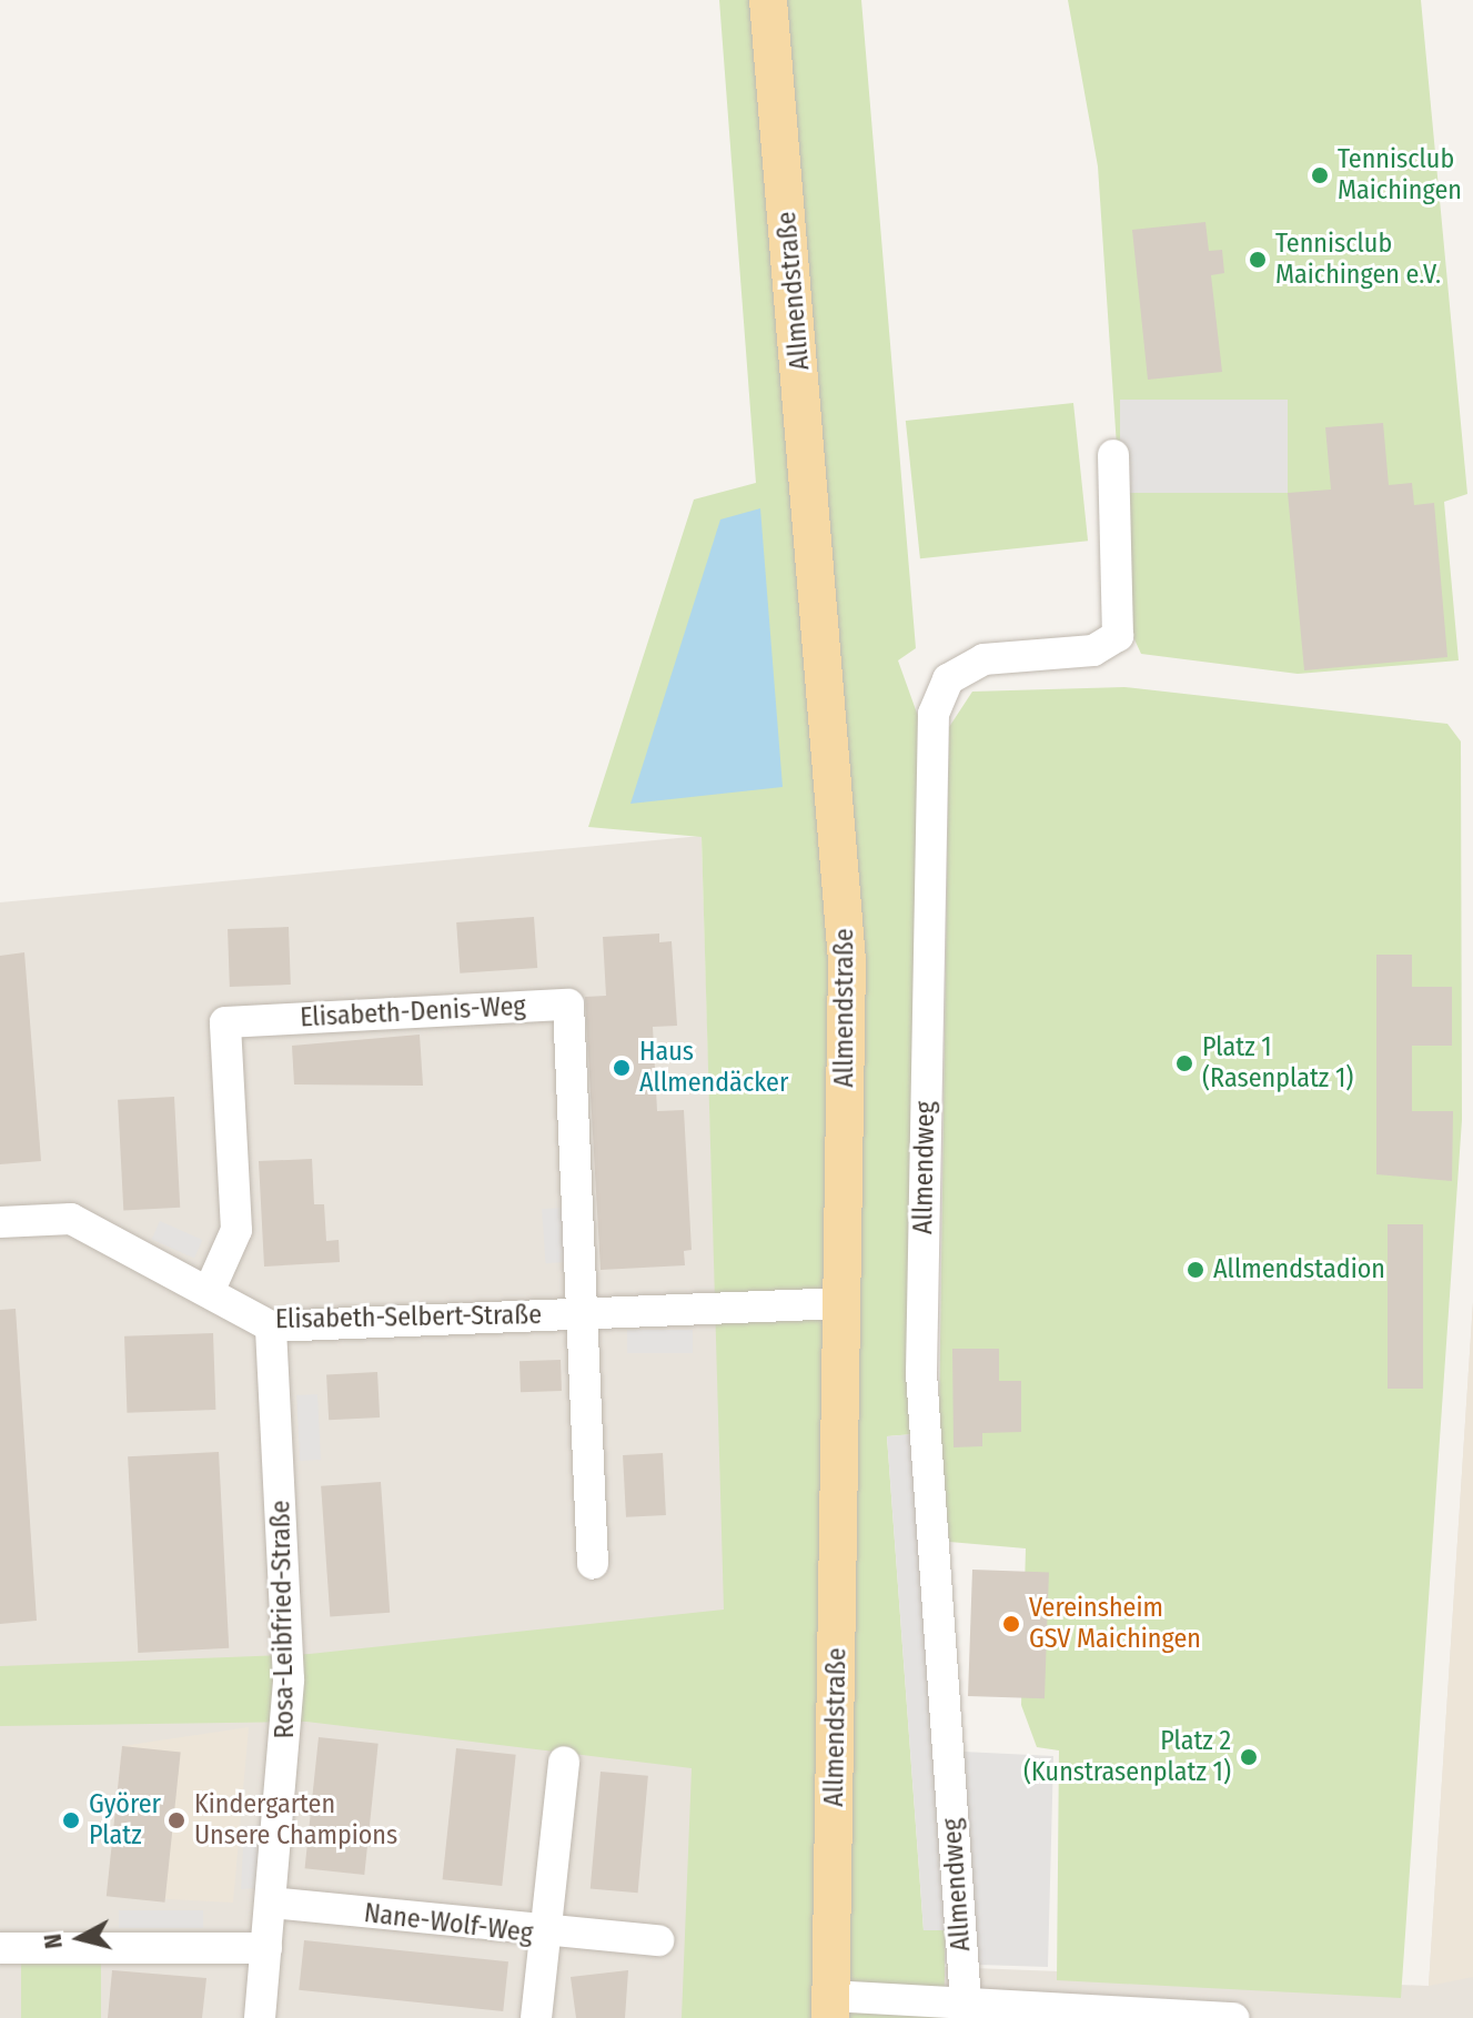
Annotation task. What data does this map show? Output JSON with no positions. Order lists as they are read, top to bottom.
{
  "streets": {
    "main road": ["Allmendstraße"],
    "street": [
      "Elisabeth-Denis-Weg",
      "Allmendweg",
      "Elisabeth-Selbert-Straße",
      "Rosa-Leibfried-Straße",
      "Nane-Wolf-Weg"
    ]
  },
  "crossings": [
    ["Allmendstraße", "Elisabeth-Selbert-Straße"],
    ["Elisabeth-Denis-Weg", "Elisabeth-Selbert-Straße"],
    ["Elisabeth-Selbert-Straße", "Rosa-Leibfried-Straße"],
    ["Rosa-Leibfried-Straße", "Nane-Wolf-Weg"]
  ],
  "places": [
    "Tennisclub Maichingen",
    "Tennisclub Maichingen e.V.",
    "Platz 1 (Rasenplatz 1)",
    "Haus Allmendäcker",
    "Allmendstadion",
    "Vereinsheim GSV Maichingen",
    "Platz 2 (Kunstrasenplatz 1)",
    "Györer Platz",
    "Kindergarten Unsere Champions"
  ],
  "north": "left"
}
